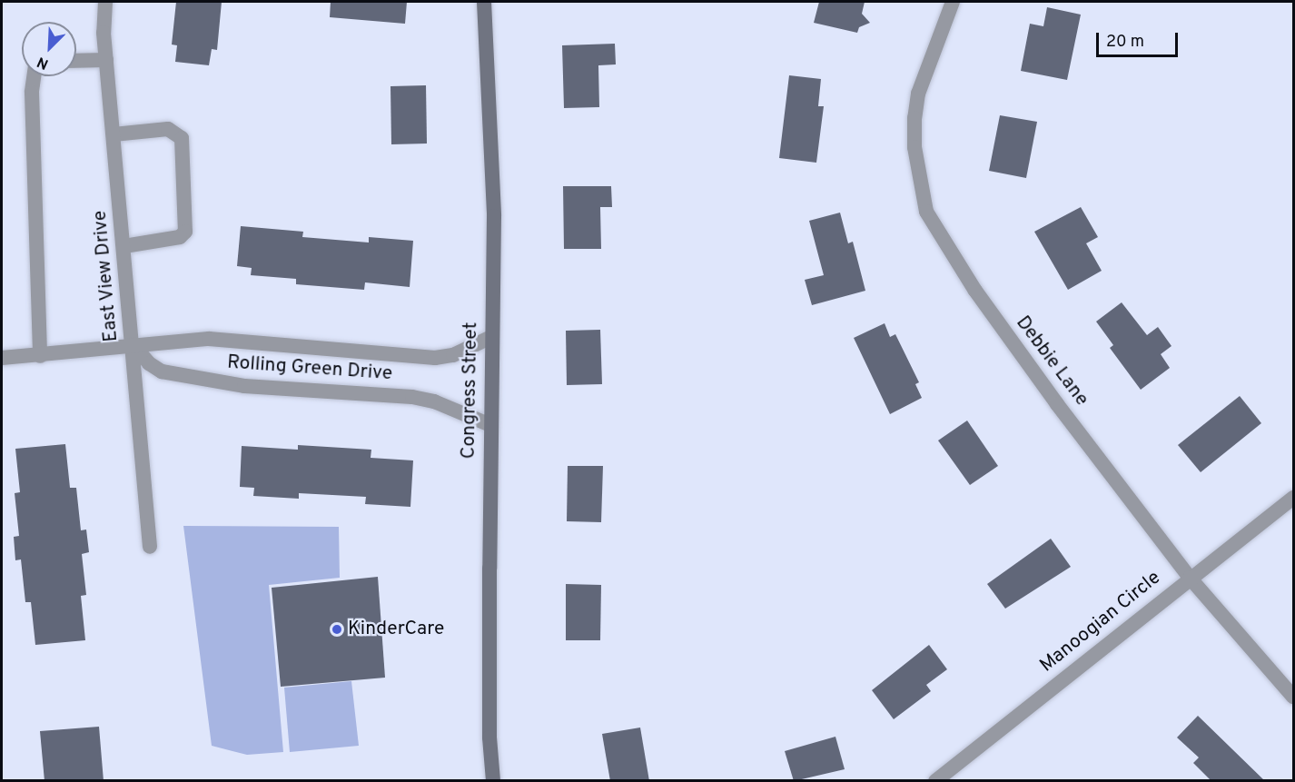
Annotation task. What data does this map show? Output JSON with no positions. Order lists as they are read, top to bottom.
{
  "streets": {
    "main road": ["Congress Street"],
    "street": [
      "East View Drive",
      "Debbie Lane",
      "Rolling Green Drive",
      "Manoogian Circle"
    ]
  },
  "crossings": [
    ["East View Drive", "Rolling Green Drive"],
    ["Debbie Lane", "Manoogian Circle"],
    ["Rolling Green Drive", "Congress Street"]
  ],
  "places": ["KinderCare"],
  "scale_bar": "20 m",
  "north": "bottom left"
}
